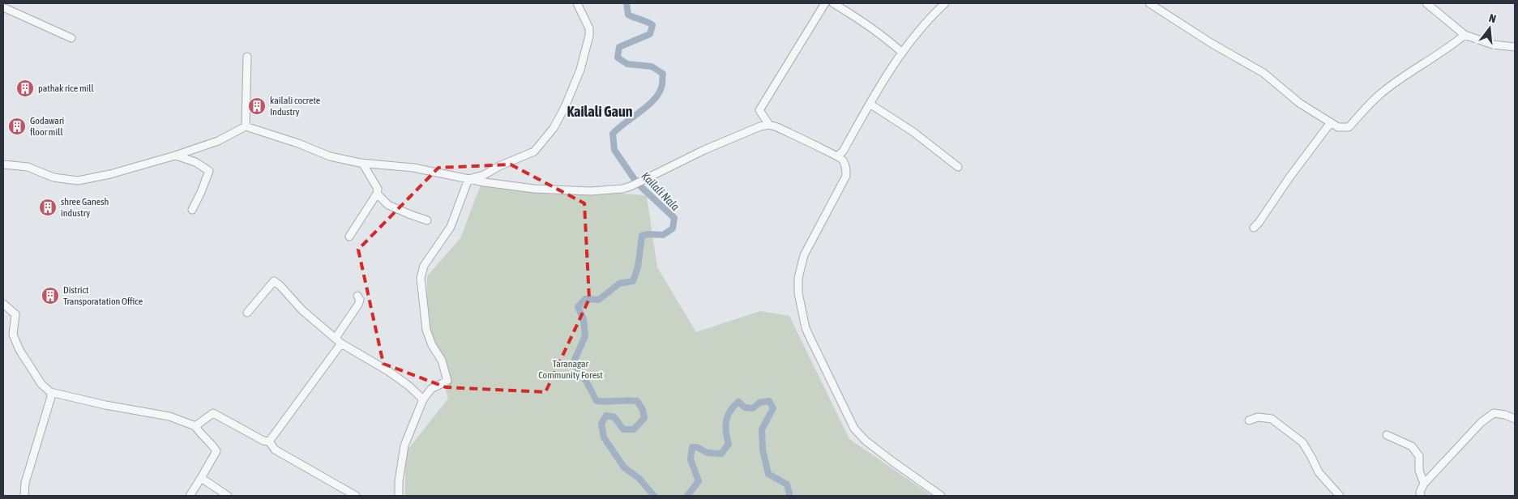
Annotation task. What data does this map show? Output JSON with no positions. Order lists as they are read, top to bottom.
{
  "districts": ["Kailali Gaun"],
  "water": ["Kailali Nala"],
  "parks": ["Taranagar Community Forest"],
  "places": {
    "building": [
      "pathak rice mill",
      "kailali cocrete Industry",
      "Godawari floor mill",
      "shree Ganesh industry",
      "District Transporatation Office"
    ]
  },
  "north": "top"
}
